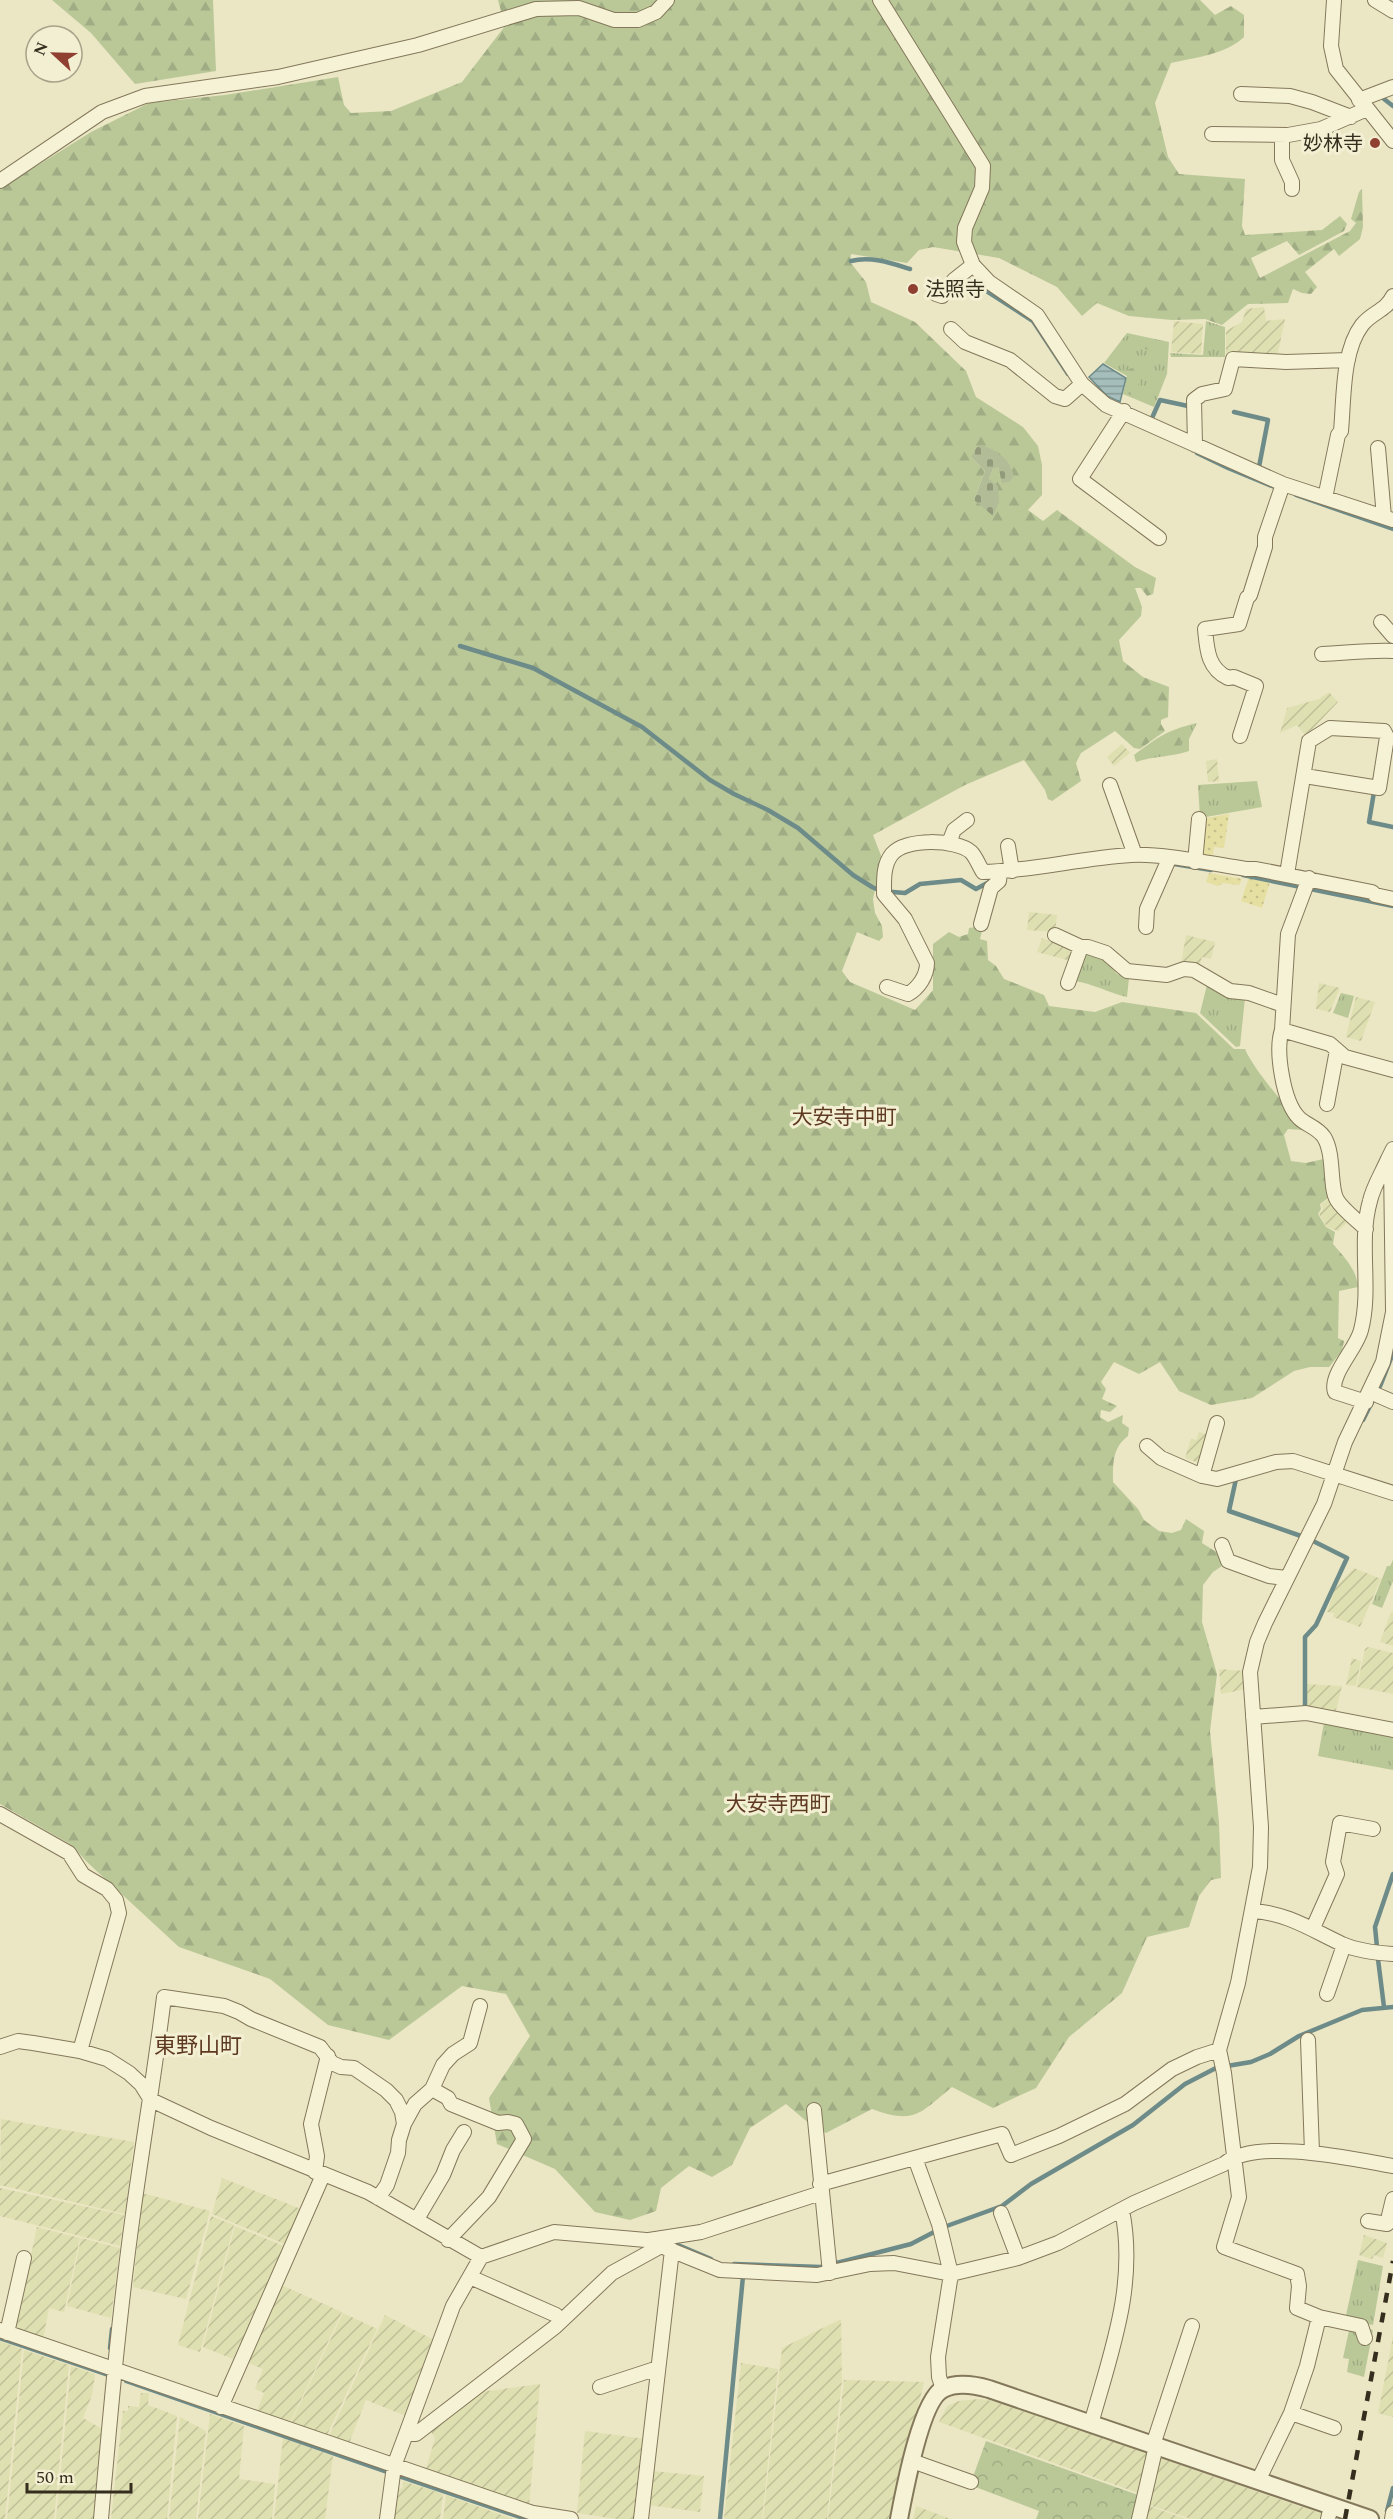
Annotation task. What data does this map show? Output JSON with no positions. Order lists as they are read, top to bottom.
{
  "districts": ["大安寺中町", "大安寺西町", "東野山町"],
  "places": ["妙林寺", "法照寺"],
  "scale_bar": "50 m",
  "north": "left"
}
